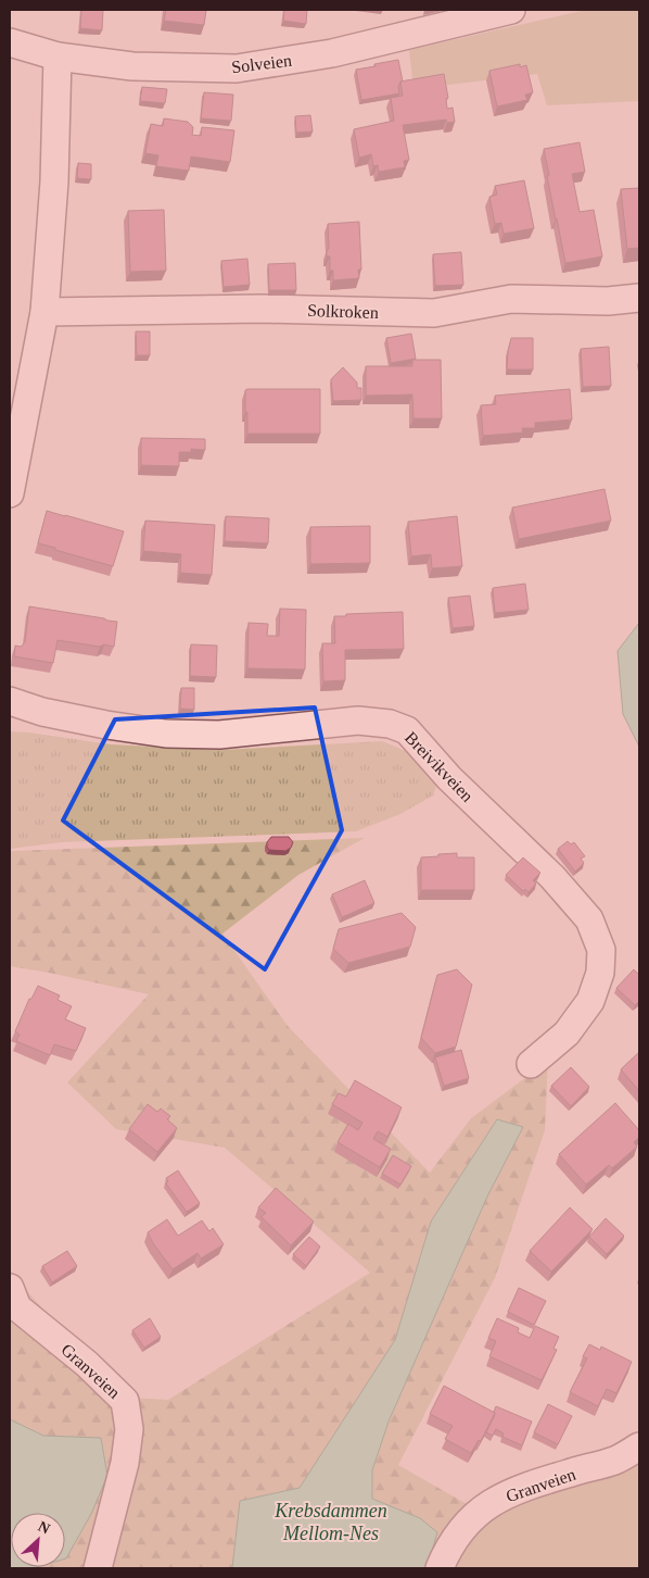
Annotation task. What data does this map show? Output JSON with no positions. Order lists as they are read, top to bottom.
{
  "streets": {
    "street": [
      "Solveien",
      "Solkroken",
      "Breivikveien",
      "Granveien"
    ]
  },
  "water": ["Krebsdammen Mellom-Nes"],
  "north": "top right"
}
